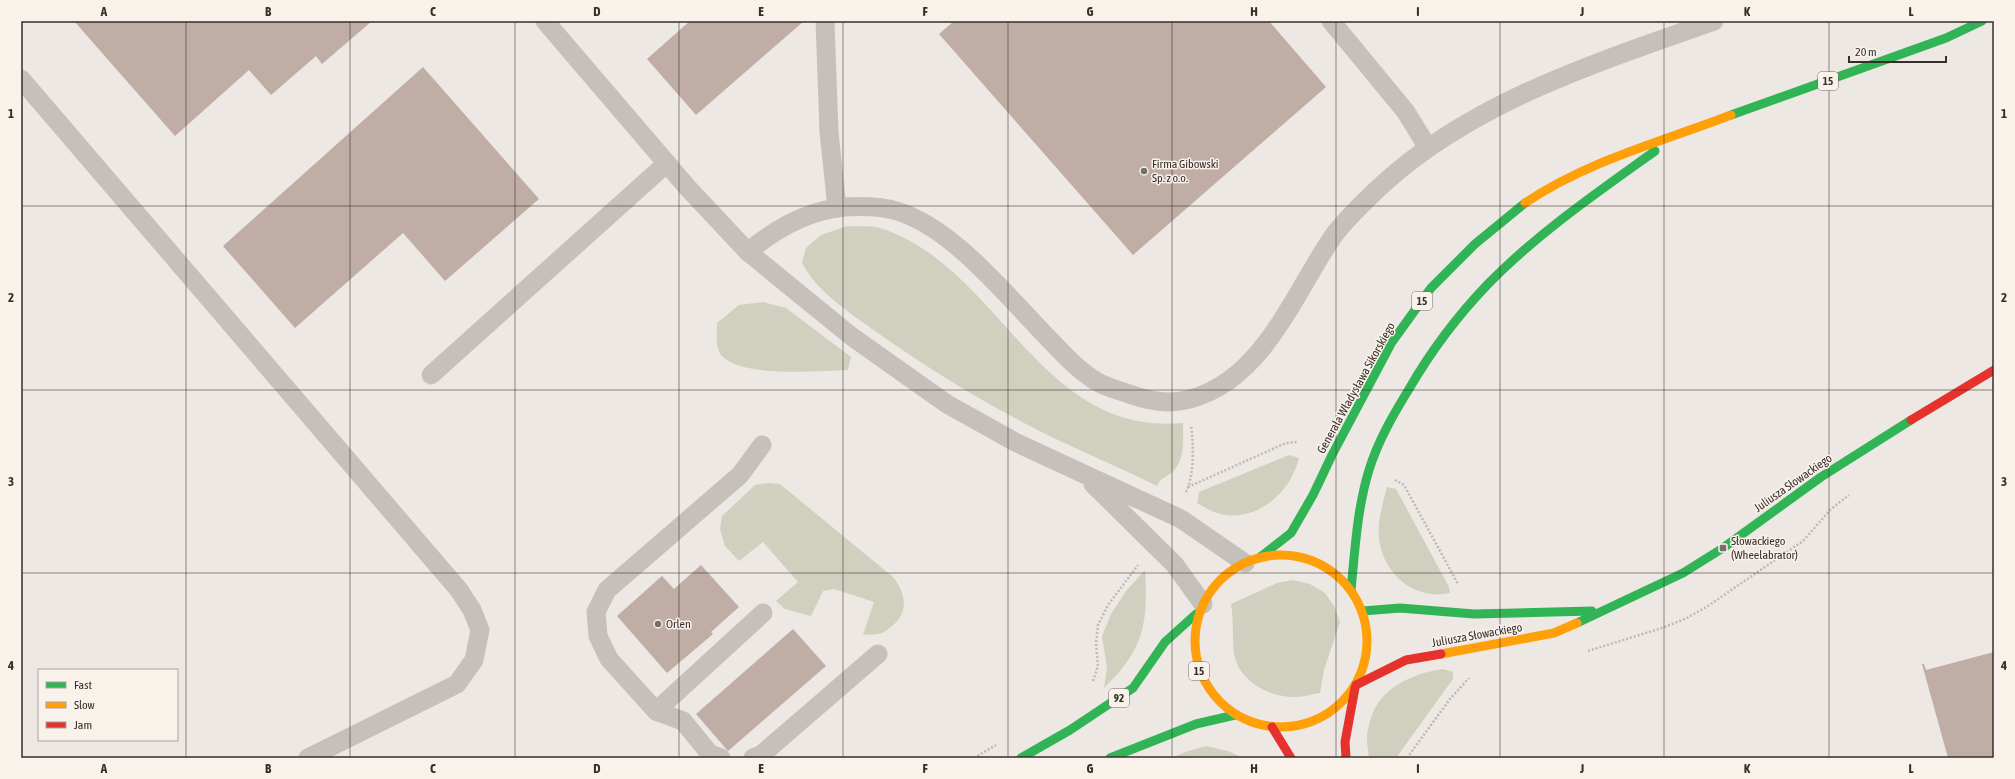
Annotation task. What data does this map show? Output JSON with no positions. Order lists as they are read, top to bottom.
{
  "streets": {
    "main road": [
      "15",
      "Generała Władysława Sikorskiego",
      "Juliusza Słowackiego",
      "92"
    ]
  },
  "crossings": [
    ["15", "Generała Władysława Sikorskiego"],
    ["15", "Juliusza Słowackiego"],
    ["15", "92"]
  ],
  "places": {
    "other": ["Firma Gibowski Sp. z o.o.", "Orlen"],
    "transit": ["Słowackiego (Wheelabrator)"]
  },
  "legend": ["Fast", "Slow", "Jam"],
  "scale_bar": "20 m",
  "grid": {
    "columns": [
      "A",
      "B",
      "C",
      "D",
      "E",
      "F",
      "G",
      "H",
      "I",
      "J",
      "K",
      "L"
    ],
    "rows": [
      "1",
      "2",
      "3",
      "4"
    ]
  }
}
